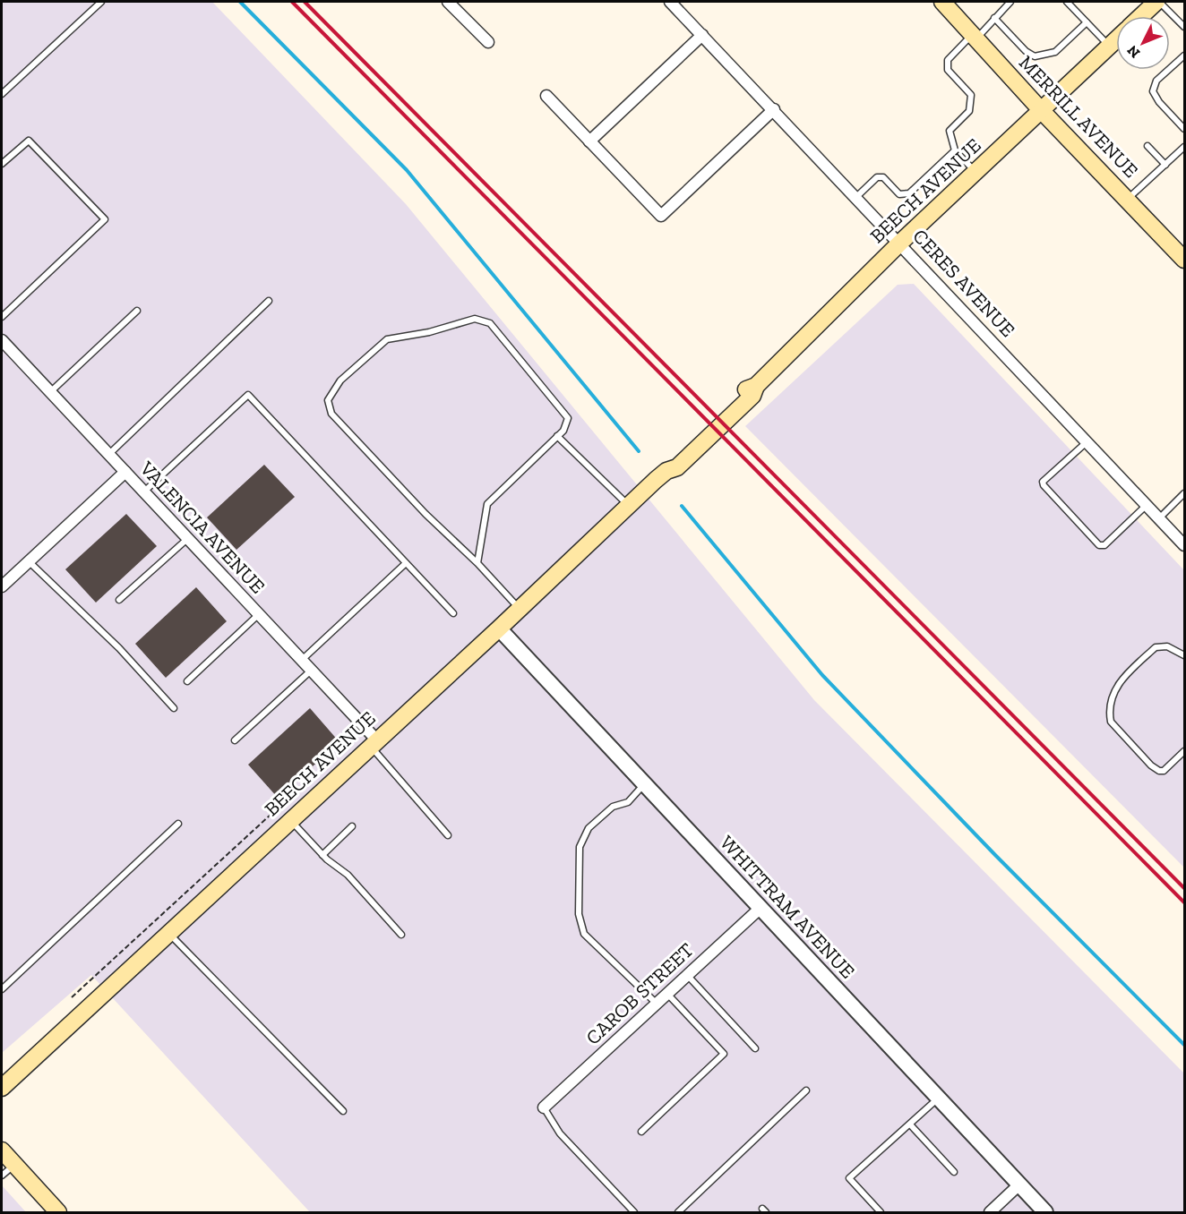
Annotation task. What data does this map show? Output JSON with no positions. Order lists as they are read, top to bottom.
{
  "streets": {
    "main road": ["MERRILL AVENUE", "BEECH AVENUE"],
    "street": [
      "CERES AVENUE",
      "VALENCIA AVENUE",
      "WHITTRAM AVENUE",
      "CAROB STREET"
    ]
  },
  "crossings": [
    ["MERRILL AVENUE", "BEECH AVENUE"],
    ["BEECH AVENUE", "CERES AVENUE"],
    ["BEECH AVENUE", "VALENCIA AVENUE"],
    ["BEECH AVENUE", "WHITTRAM AVENUE"],
    ["WHITTRAM AVENUE", "CAROB STREET"]
  ],
  "north": "bottom left"
}
